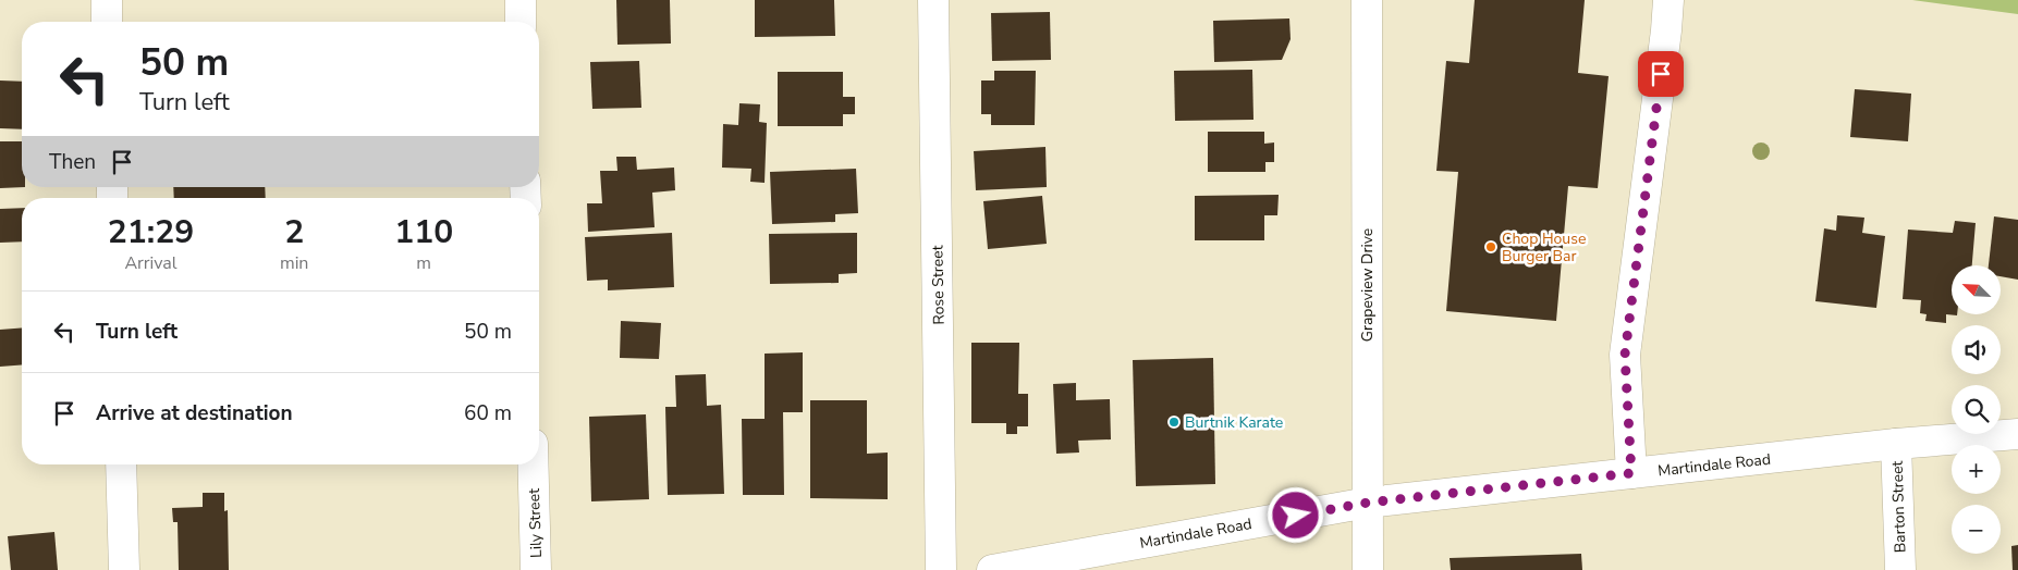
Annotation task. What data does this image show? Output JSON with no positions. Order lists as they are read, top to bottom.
{
  "streets": {
    "street": [
      "Rose Street",
      "Grapeview Drive",
      "Martindale Road",
      "Barton Street",
      "Lily Street"
    ]
  },
  "crossings": [
    ["Grapeview Drive", "Martindale Road"],
    ["Martindale Road", "Barton Street"]
  ],
  "places": ["Chop House Burger Bar", "Burtnik Karate"],
  "north": "top left",
  "page": {
    "turn": ["50 m", "Turn left"],
    "then": "Then",
    "eta": [
      "21:29",
      "Arrival",
      "2",
      "min",
      "110",
      "m"
    ],
    "map_buttons": ["+", "−"],
    "list": [
      {
        "name": "Turn left",
        "value": "50 m"
      },
      {
        "name": "Arrive at destination",
        "value": "60 m"
      }
    ]
  }
}
